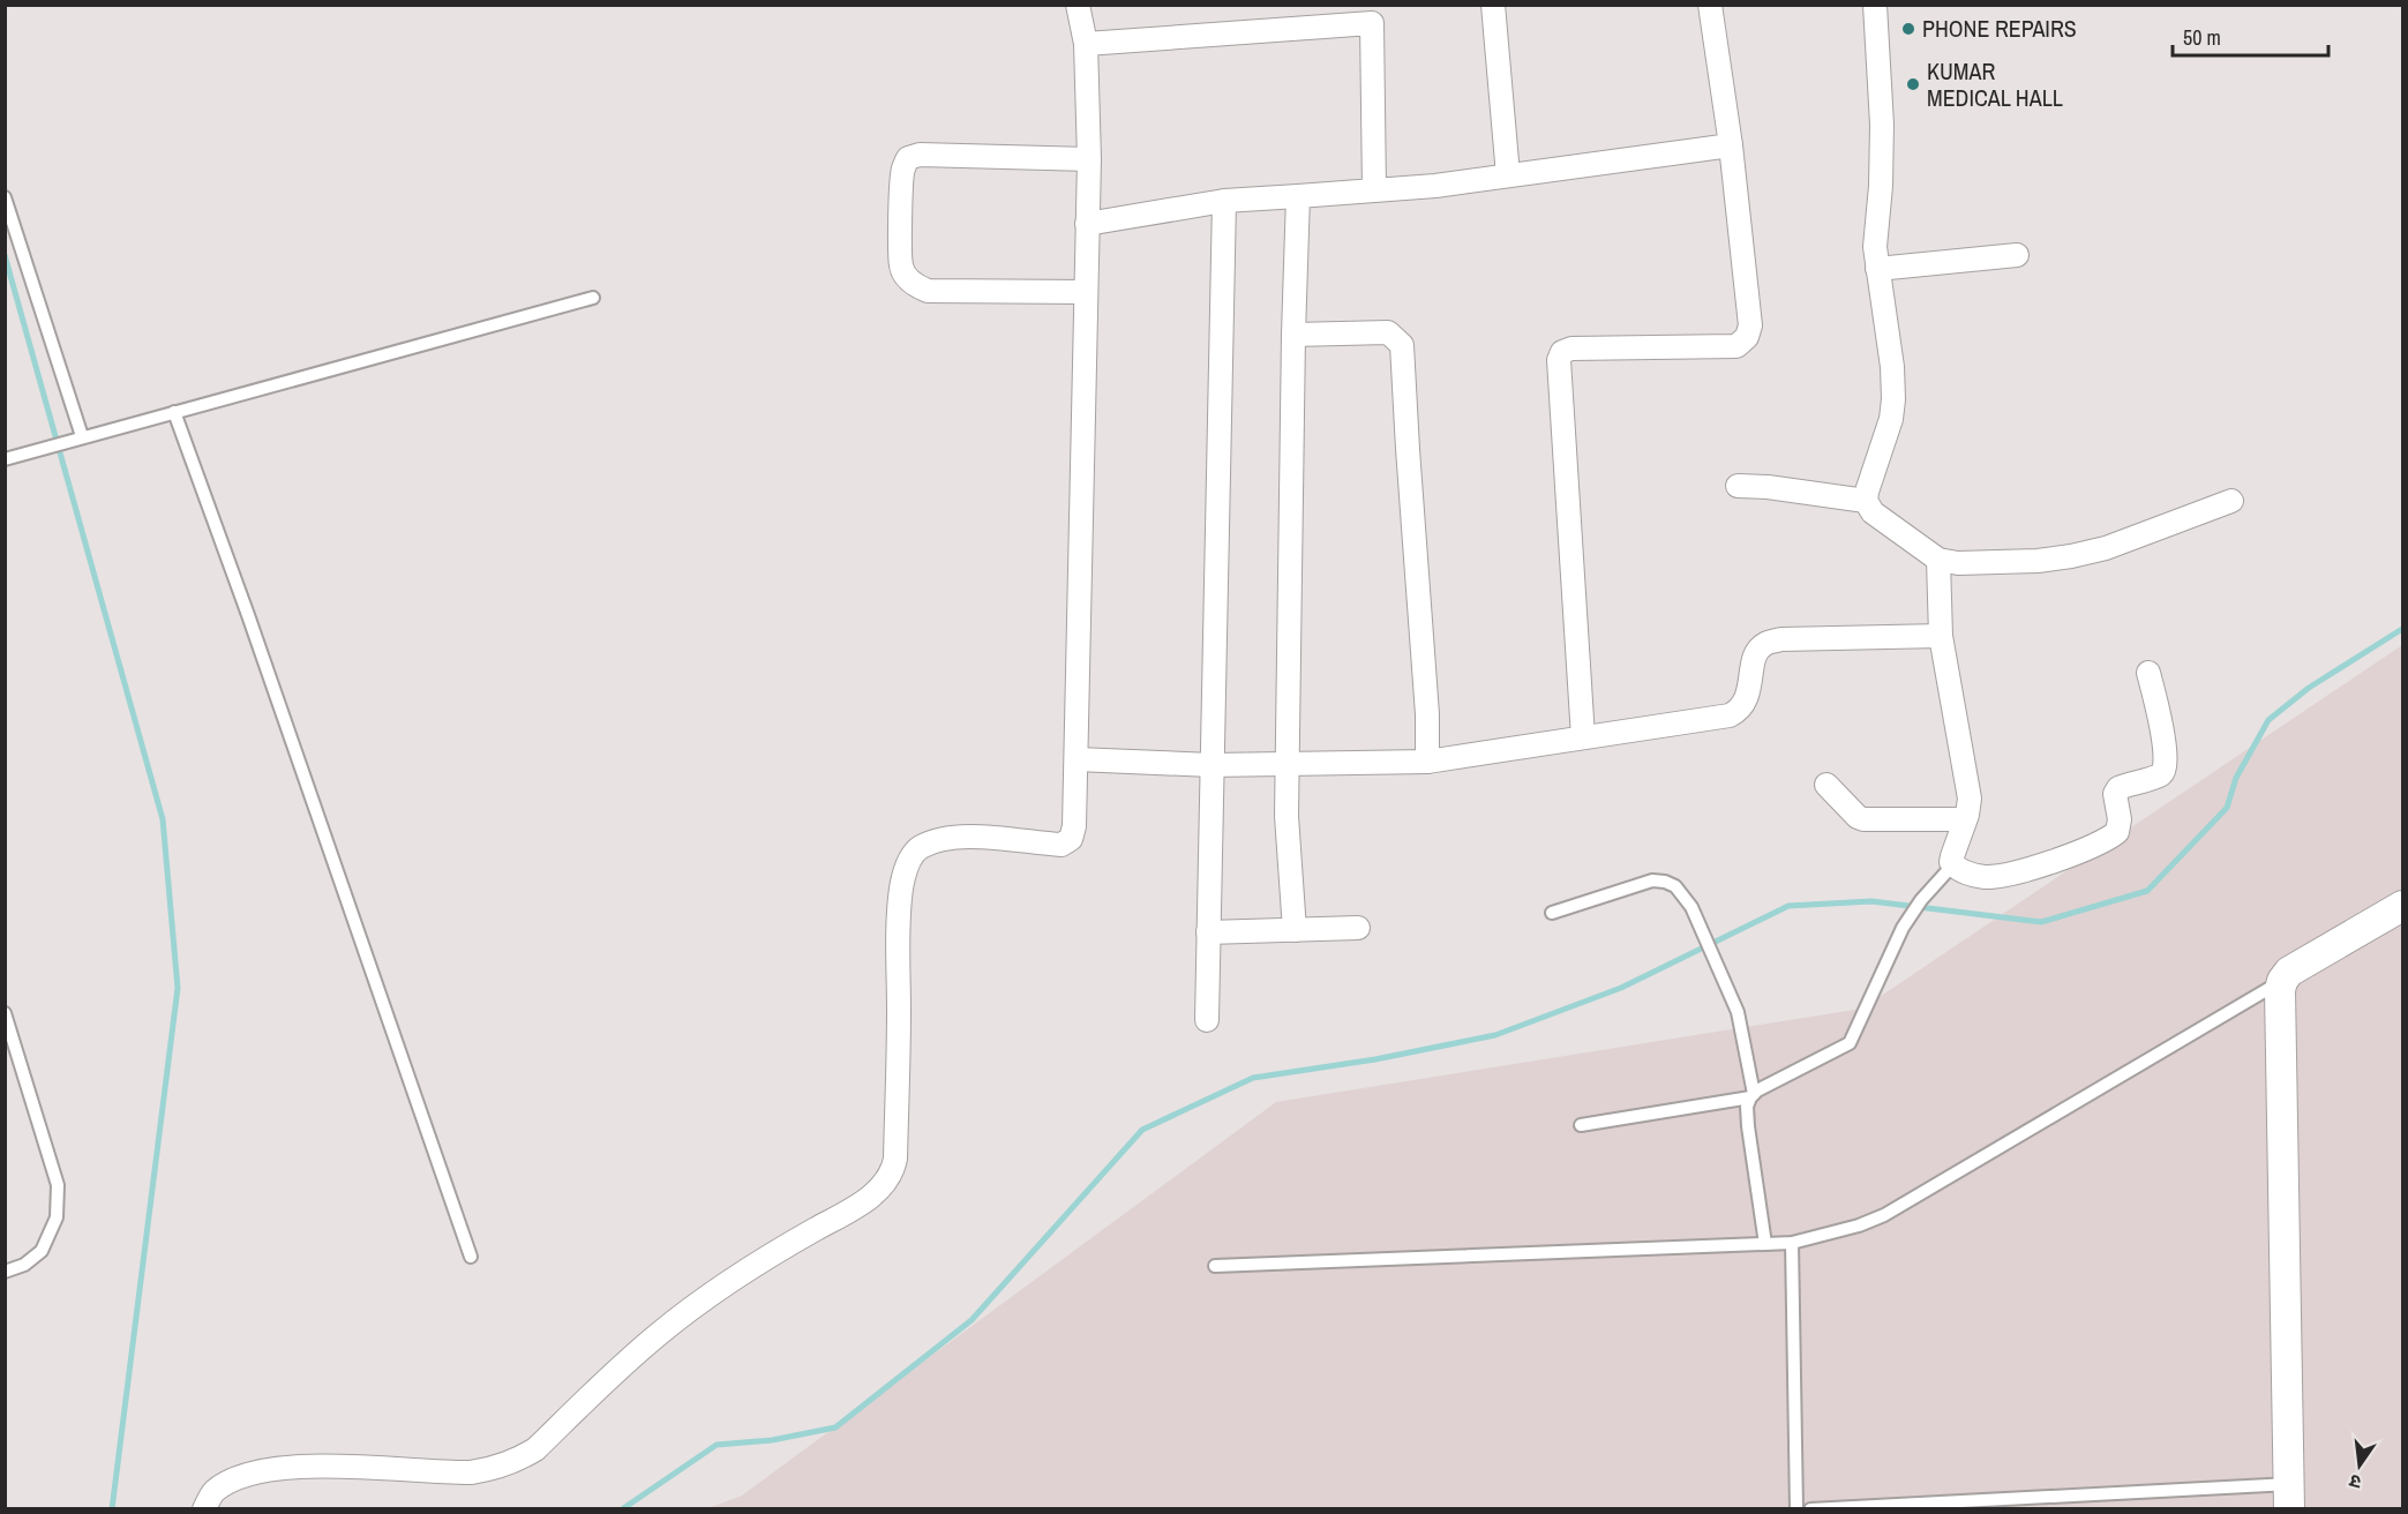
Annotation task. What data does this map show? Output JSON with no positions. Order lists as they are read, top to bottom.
{
  "places": ["PHONE REPAIRS", "KUMAR MEDICAL HALL"],
  "scale_bar": "50 m",
  "north": "bottom"
}
